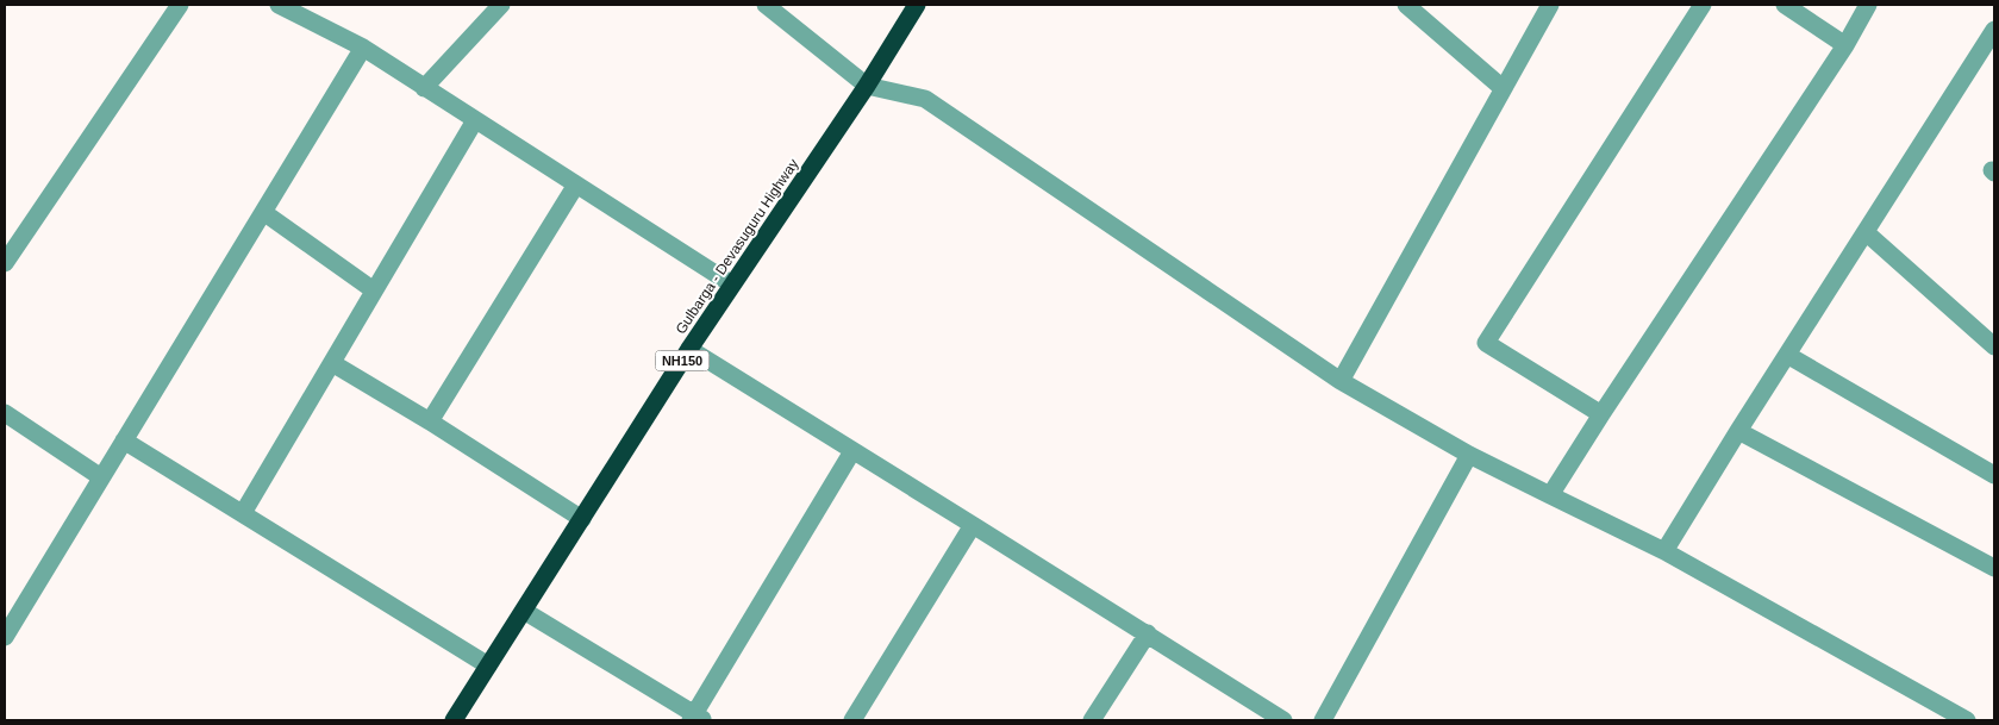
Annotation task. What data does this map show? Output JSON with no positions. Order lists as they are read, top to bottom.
{
  "streets": {
    "highway": ["Gulbarga - Devasuguru Highway", "NH150"]
  }
}
